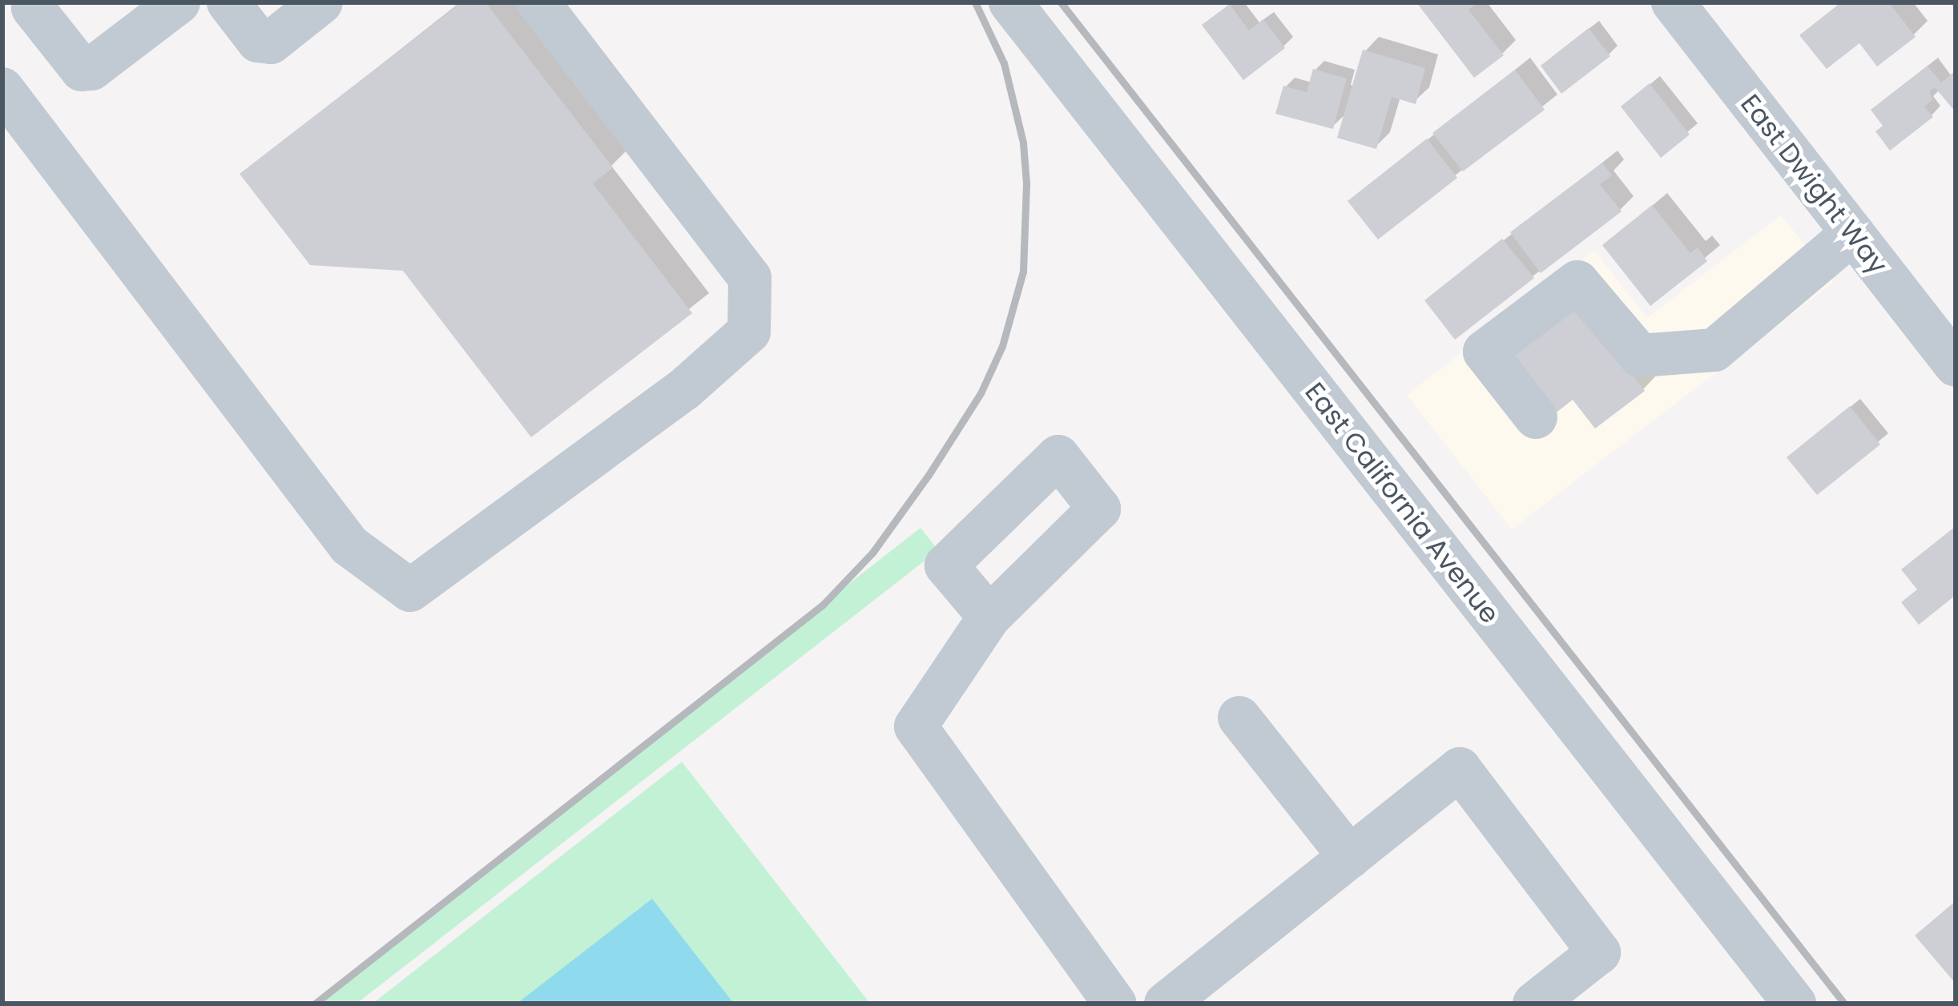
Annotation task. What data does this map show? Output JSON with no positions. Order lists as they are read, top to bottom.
{
  "streets": {
    "street": ["East Dwight Way", "East California Avenue"]
  }
}
